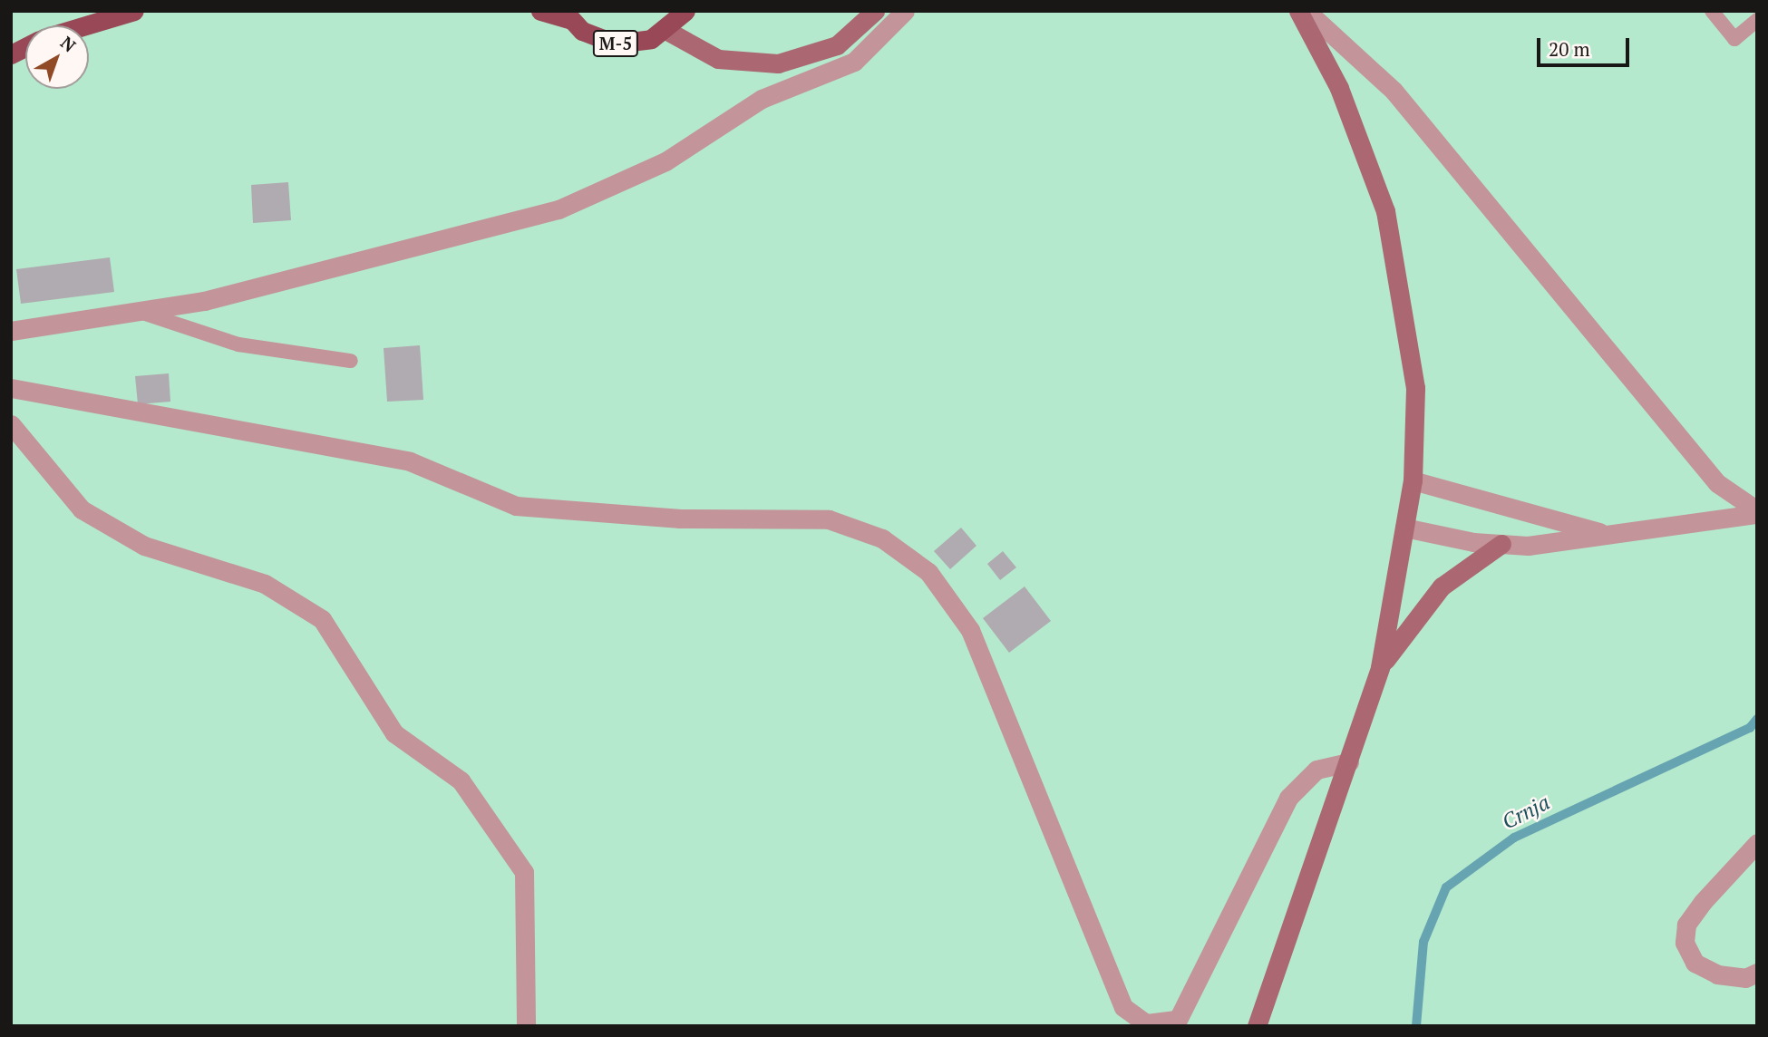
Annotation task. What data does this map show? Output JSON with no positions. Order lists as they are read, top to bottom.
{
  "streets": {
    "main road": ["M-5"]
  },
  "water": ["Crnja"],
  "scale_bar": "20 m",
  "north": "top right"
}
